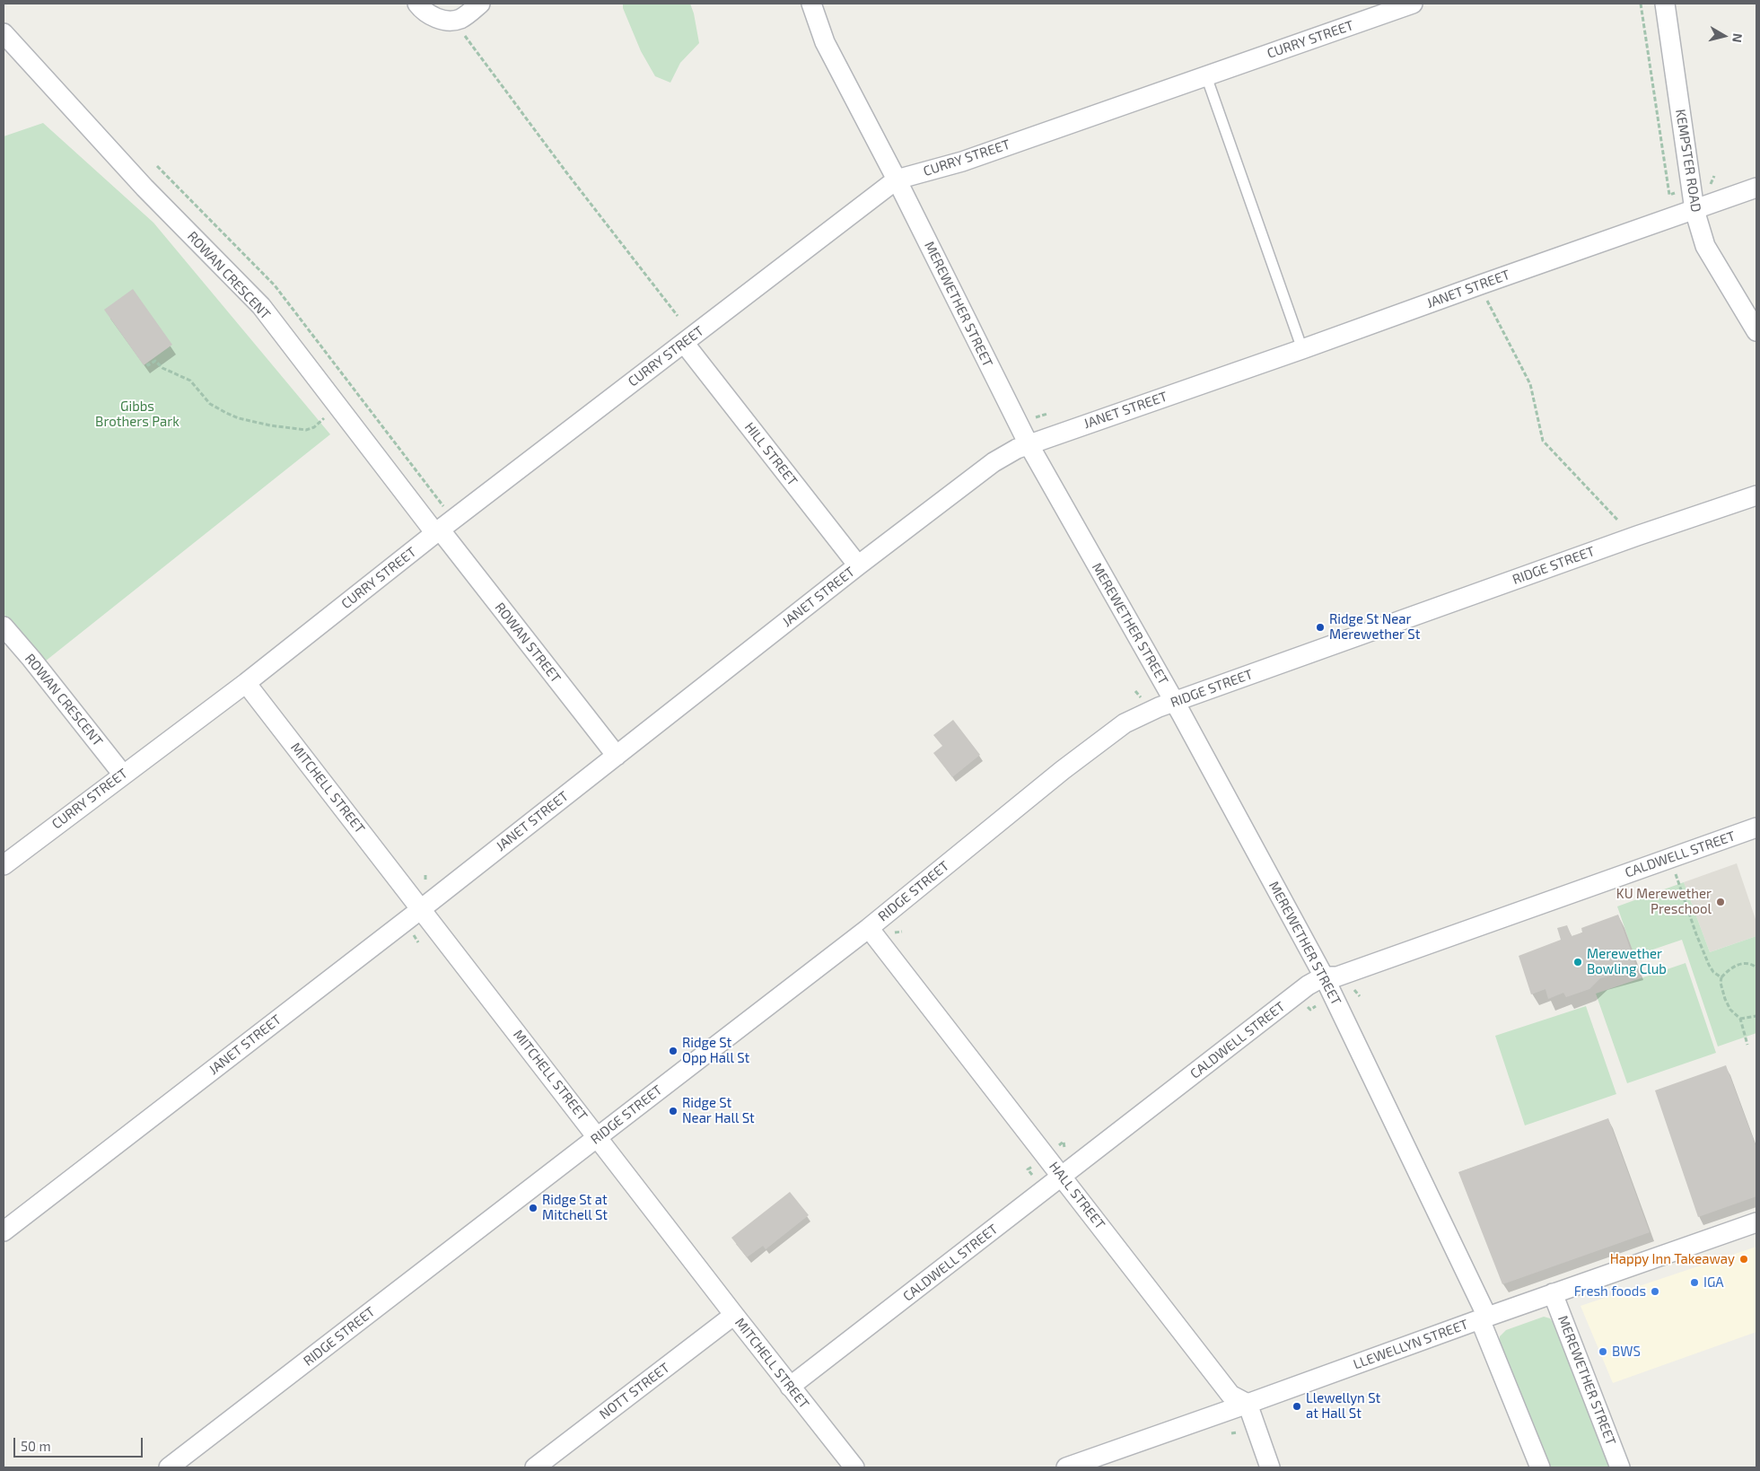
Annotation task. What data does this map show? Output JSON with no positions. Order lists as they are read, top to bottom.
{
  "streets": {
    "street": [
      "CURRY STREET",
      "KEMPSTER ROAD",
      "ROWAN CRESCENT",
      "JANET STREET",
      "MEREWETHER STREET",
      "HILL STREET",
      "RIDGE STREET",
      "ROWAN STREET",
      "MITCHELL STREET",
      "CALDWELL STREET",
      "HALL STREET",
      "LLEWELLYN STREET",
      "NOTT STREET"
    ]
  },
  "crossings": [
    ["CURRY STREET", "ROWAN CRESCENT"],
    ["CURRY STREET", "MEREWETHER STREET"],
    ["CURRY STREET", "HILL STREET"],
    ["CURRY STREET", "ROWAN STREET"],
    ["CURRY STREET", "MITCHELL STREET"],
    ["KEMPSTER ROAD", "JANET STREET"],
    ["ROWAN CRESCENT", "ROWAN STREET"],
    ["JANET STREET", "MEREWETHER STREET"],
    ["JANET STREET", "HILL STREET"],
    ["JANET STREET", "ROWAN STREET"],
    ["JANET STREET", "MITCHELL STREET"],
    ["MEREWETHER STREET", "RIDGE STREET"],
    ["MEREWETHER STREET", "CALDWELL STREET"],
    ["MEREWETHER STREET", "LLEWELLYN STREET"],
    ["RIDGE STREET", "MITCHELL STREET"],
    ["RIDGE STREET", "HALL STREET"],
    ["MITCHELL STREET", "CALDWELL STREET"],
    ["MITCHELL STREET", "NOTT STREET"],
    ["CALDWELL STREET", "HALL STREET"],
    ["HALL STREET", "LLEWELLYN STREET"]
  ],
  "parks": ["Gibbs Brothers Park"],
  "places": [
    "Ridge St Near Merewether St",
    "KU Merewether Preschool",
    "Merewether Bowling Club",
    "Ridge St Opp Hall St",
    "Ridge St Near Hall St",
    "Ridge St at Mitchell St",
    "Happy Inn Takeaway",
    "IGA",
    "Fresh foods",
    "BWS",
    "Llewellyn St at Hall St"
  ],
  "scale_bar": "50 m",
  "north": "right"
}
